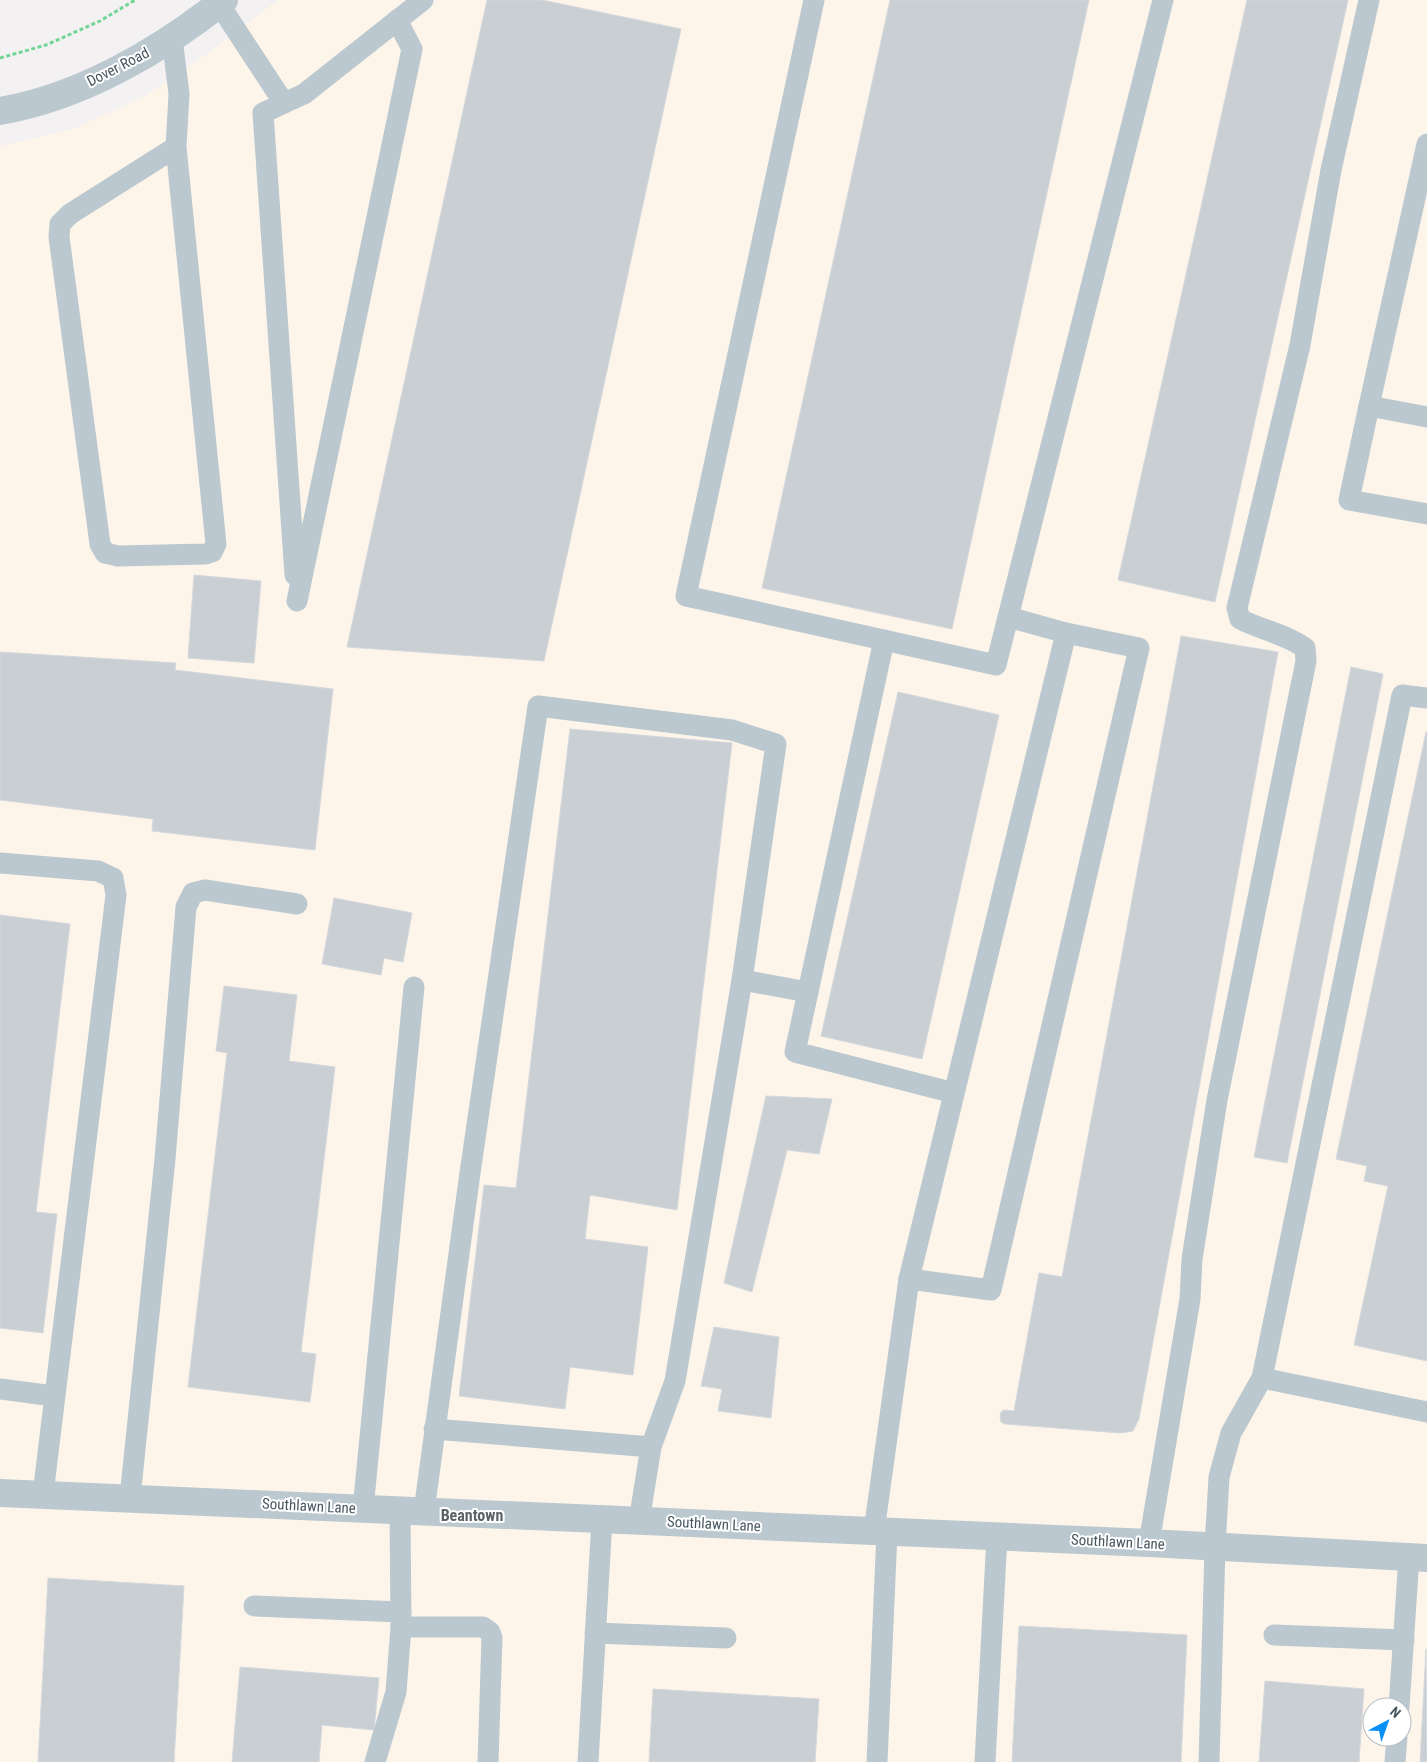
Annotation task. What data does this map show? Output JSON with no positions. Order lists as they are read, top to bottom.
{
  "streets": {
    "street": ["Dover Road", "Southlawn Lane"]
  },
  "districts": ["Beantown"],
  "north": "top right"
}
